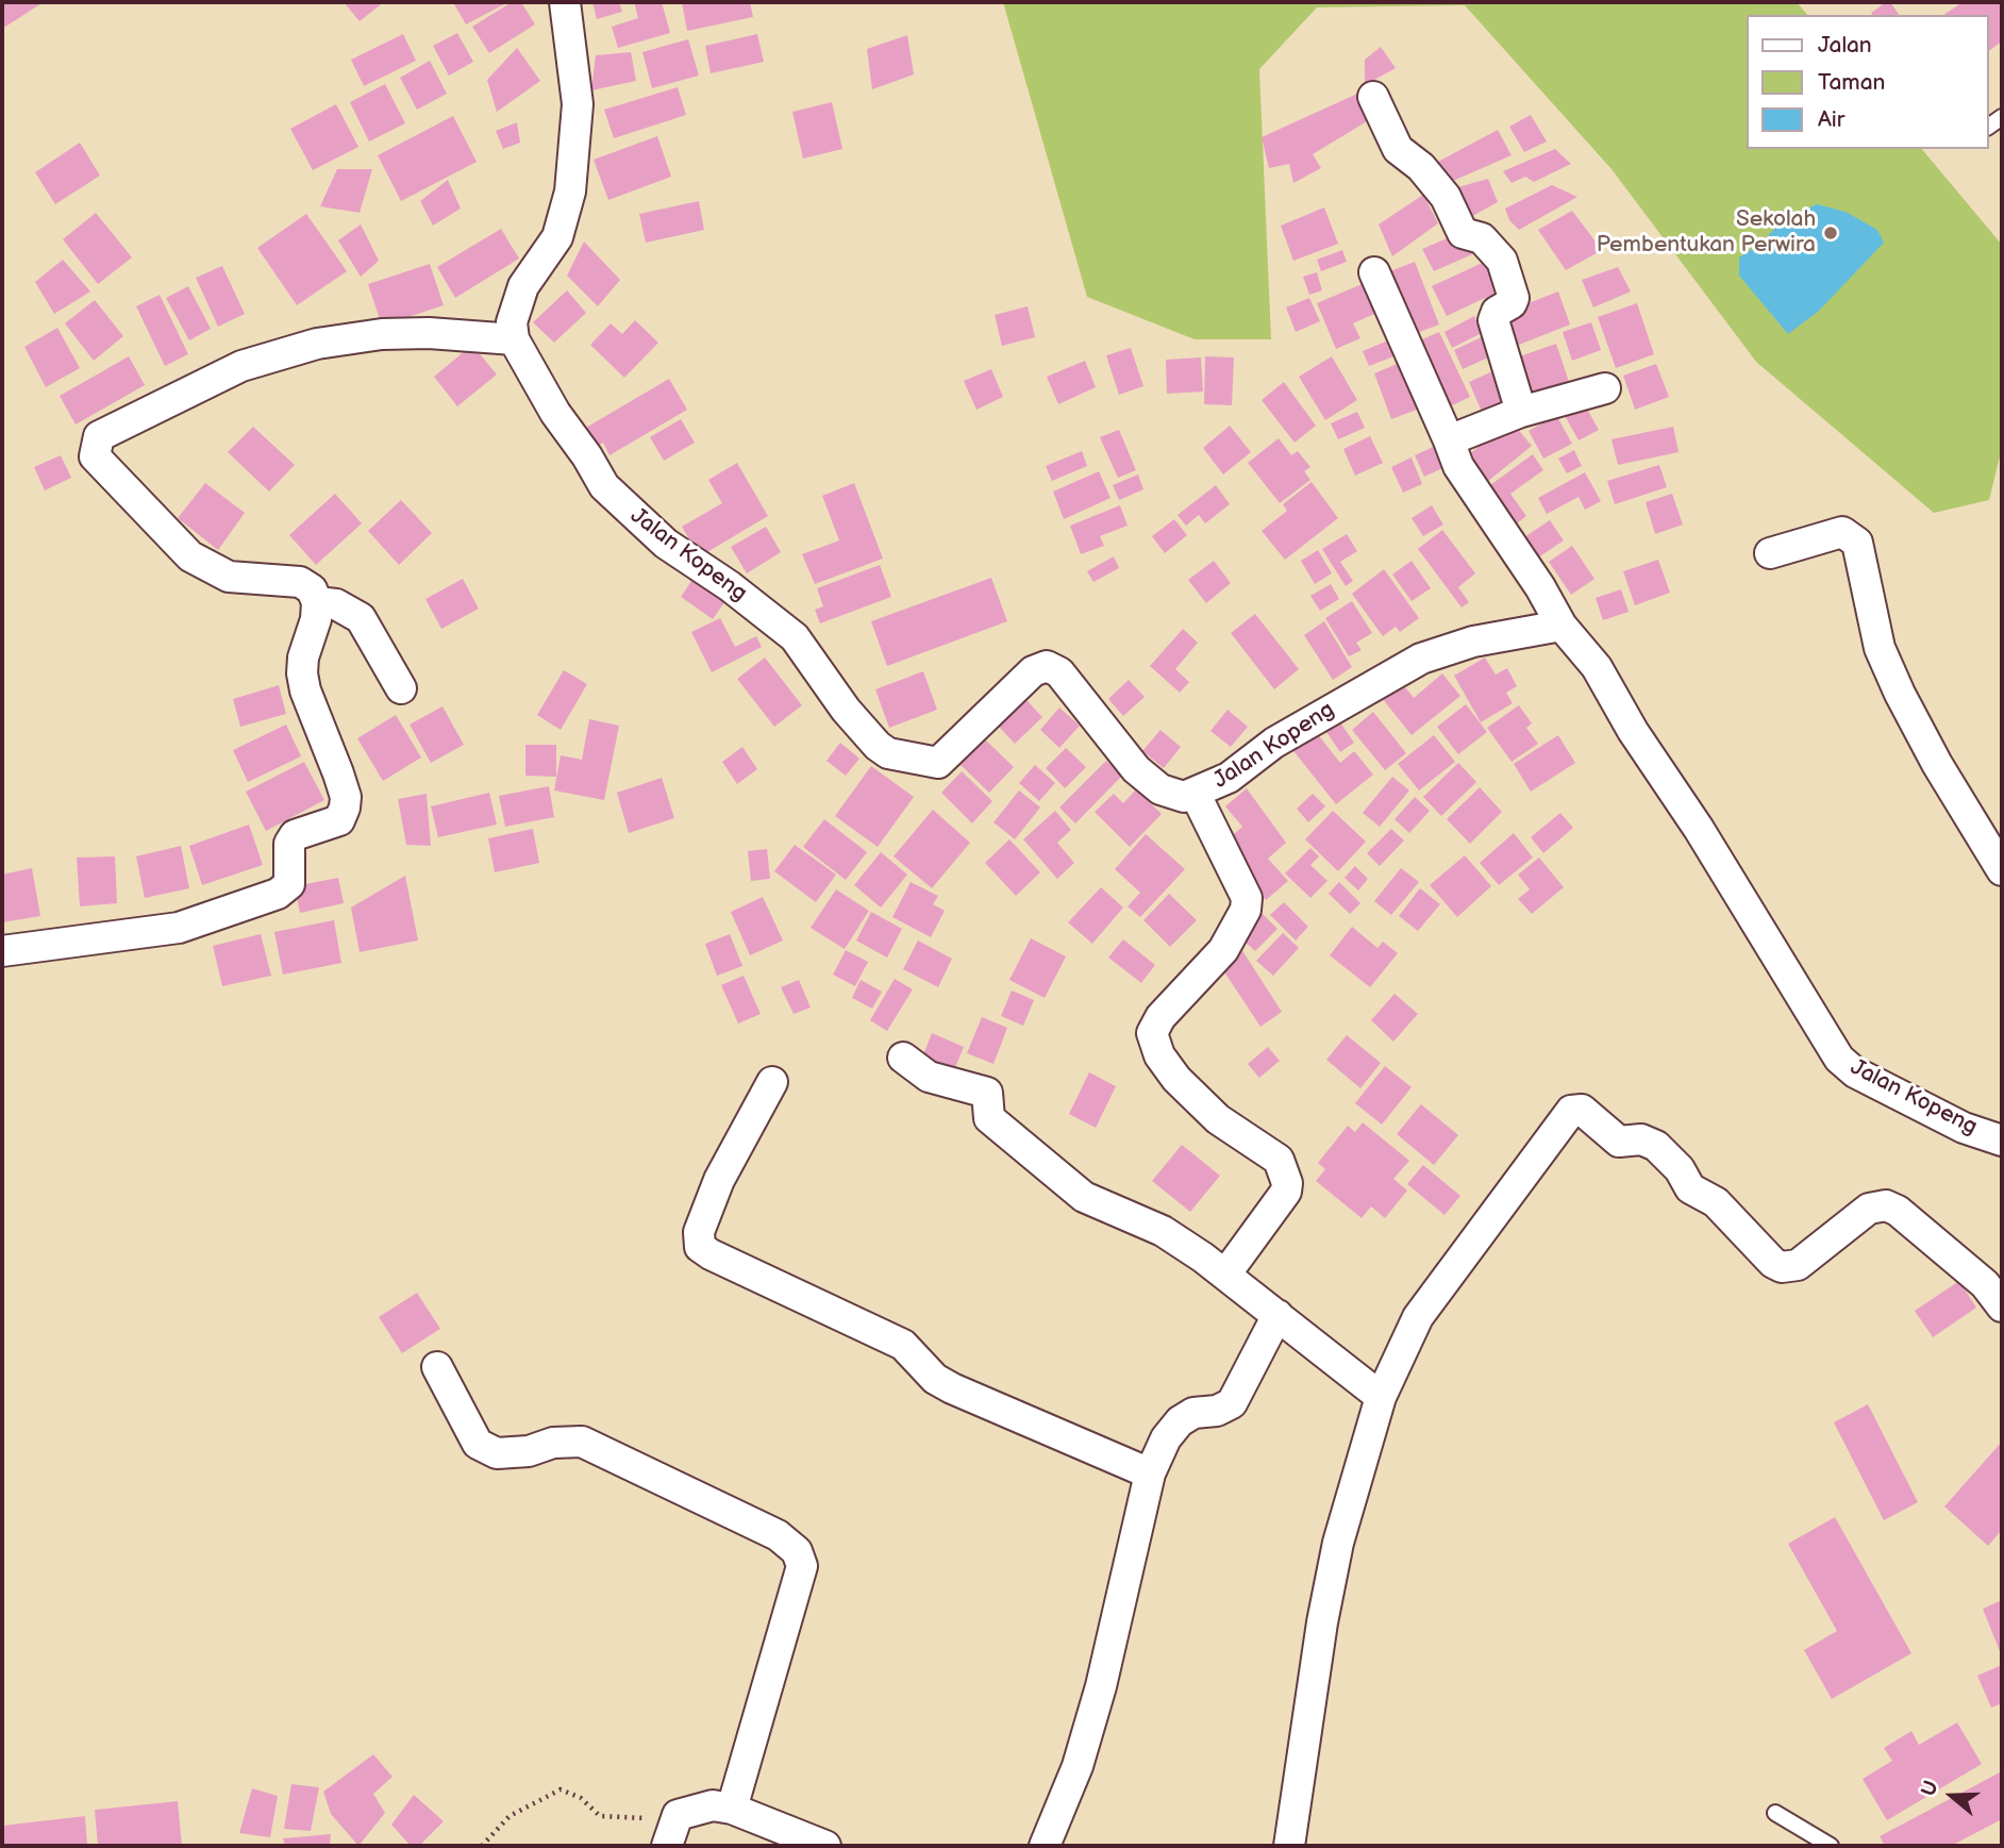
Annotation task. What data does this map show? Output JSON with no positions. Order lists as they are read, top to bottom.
{
  "streets": {
    "street": ["Jalan Kopeng"]
  },
  "places": ["Sekolah Pembentukan Perwira"],
  "legend": ["Jalan", "Taman", "Air"],
  "north": "left"
}
